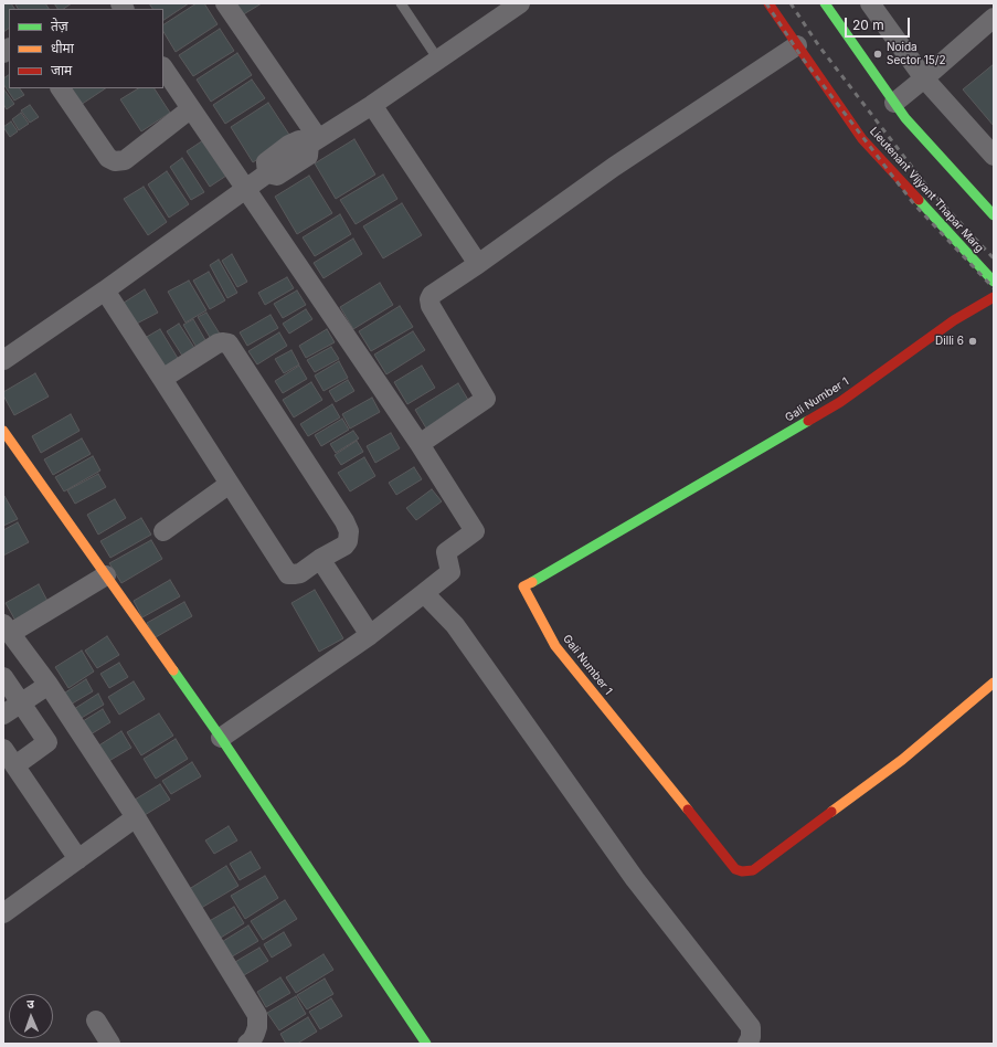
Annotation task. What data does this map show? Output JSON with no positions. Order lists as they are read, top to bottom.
{
  "streets": {
    "street": ["Lieutenant Vijyant Thapar Marg", "Gali Number 1"]
  },
  "places": ["Noida Sector 15/2", "Dilli 6"],
  "legend": ["तेज़", "धीमा", "जाम"],
  "scale_bar": "20 m",
  "north": "top"
}
